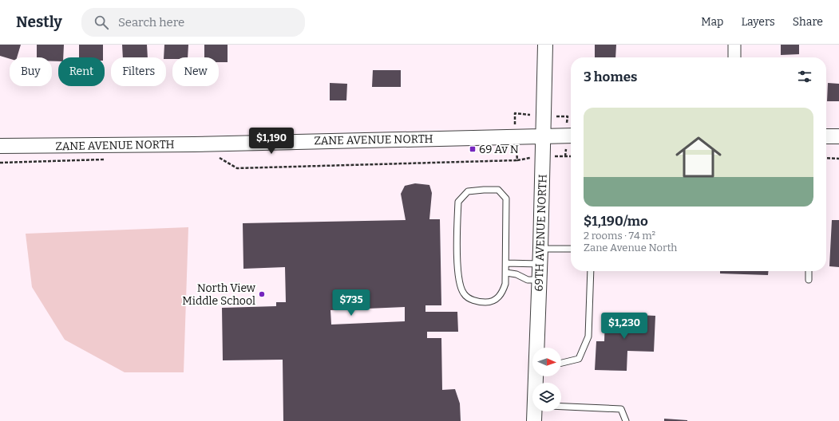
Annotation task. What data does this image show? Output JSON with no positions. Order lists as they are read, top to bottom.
{
  "streets": {
    "street": ["ZANE AVENUE NORTH", "69TH AVENUE NORTH"]
  },
  "crossings": [
    ["ZANE AVENUE NORTH", "69TH AVENUE NORTH"]
  ],
  "places": {
    "transit": ["69 Av N"],
    "other": ["North View Middle School"]
  },
  "north": "right",
  "page": {
    "header": "Nestly",
    "search": "Search here",
    "nav": ["Map", "Layers", "Share"],
    "chip": [
      "Buy",
      "Rent",
      "Filters",
      "New"
    ],
    "heading": "3 homes",
    "list": [
      {
        "name": "$1,190/mo",
        "note": "2 rooms · 74 m² · Zane Avenue North"
      }
    ],
    "price": ["$1,190", "$735", "$1,230"]
  }
}
